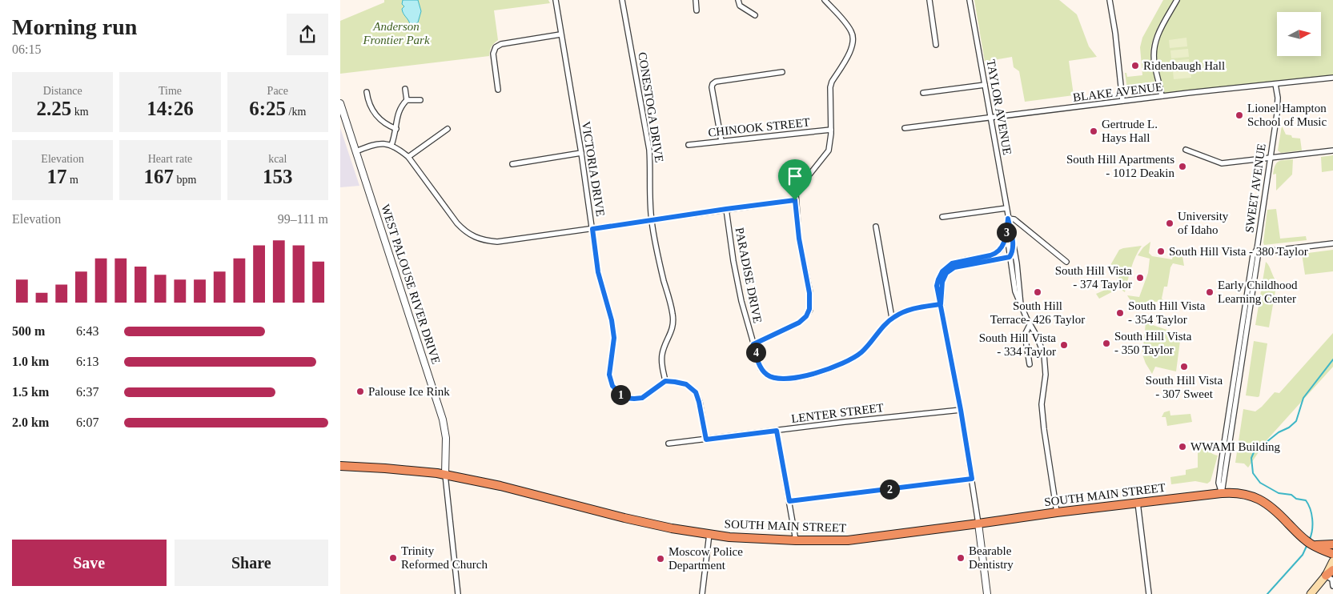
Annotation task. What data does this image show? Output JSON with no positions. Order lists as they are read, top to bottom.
{
  "streets": {
    "highway": ["SOUTH MAIN STREET"],
    "street": [
      "BLAKE AVENUE",
      "CONESTOGA DRIVE",
      "TAYLOR AVENUE",
      "CHINOOK STREET",
      "VICTORIA DRIVE",
      "SWEET AVENUE",
      "PARADISE DRIVE",
      "WEST PALOUSE RIVER DRIVE",
      "LENTER STREET"
    ]
  },
  "crossings": [
    ["BLAKE AVENUE", "TAYLOR AVENUE"],
    ["BLAKE AVENUE", "SWEET AVENUE"],
    ["CONESTOGA DRIVE", "VICTORIA DRIVE"],
    ["TAYLOR AVENUE", "SOUTH MAIN STREET"],
    ["SWEET AVENUE", "SOUTH MAIN STREET"],
    ["WEST PALOUSE RIVER DRIVE", "SOUTH MAIN STREET"]
  ],
  "parks": ["Anderson Frontier Park"],
  "places": [
    "Ridenbaugh Hall",
    "Lionel Hampton School of Music",
    "Gertrude L. Hays Hall",
    "South Hill Apartments - 1012 Deakin",
    "University of Idaho",
    "South Hill Vista - 380 Taylor",
    "South Hill Vista - 374 Taylor",
    "South Hill Terrace- 426 Taylor",
    "Early Childhood Learning Center",
    "South Hill Vista - 354 Taylor",
    "South Hill Vista - 350 Taylor",
    "South Hill Vista - 334 Taylor",
    "South Hill Vista - 307 Sweet",
    "Palouse Ice Rink",
    "WWAMI Building",
    "Trinity Reformed Church",
    "Bearable Dentistry",
    "Moscow Police Department"
  ],
  "north": "right",
  "page": {
    "heading": ["Morning run", "06:15"],
    "stats": [
      ["Distance", "2.25 km"],
      ["Time", "14:26"],
      ["Pace", "6:25 /km"],
      ["Elevation", "17 m"],
      ["Heart rate", "167 bpm"],
      ["kcal", "153"]
    ],
    "chart": ["Elevation", "99–111 m"],
    "pins": [
      "3",
      "4",
      "1",
      "2"
    ],
    "list": [
      {
        "name": "500 m",
        "note": "6:43"
      },
      {
        "name": "1.0 km",
        "note": "6:13"
      },
      {
        "name": "1.5 km",
        "note": "6:37"
      },
      {
        "name": "2.0 km",
        "note": "6:07"
      }
    ],
    "buttons": ["Save", "Share"]
  }
}
